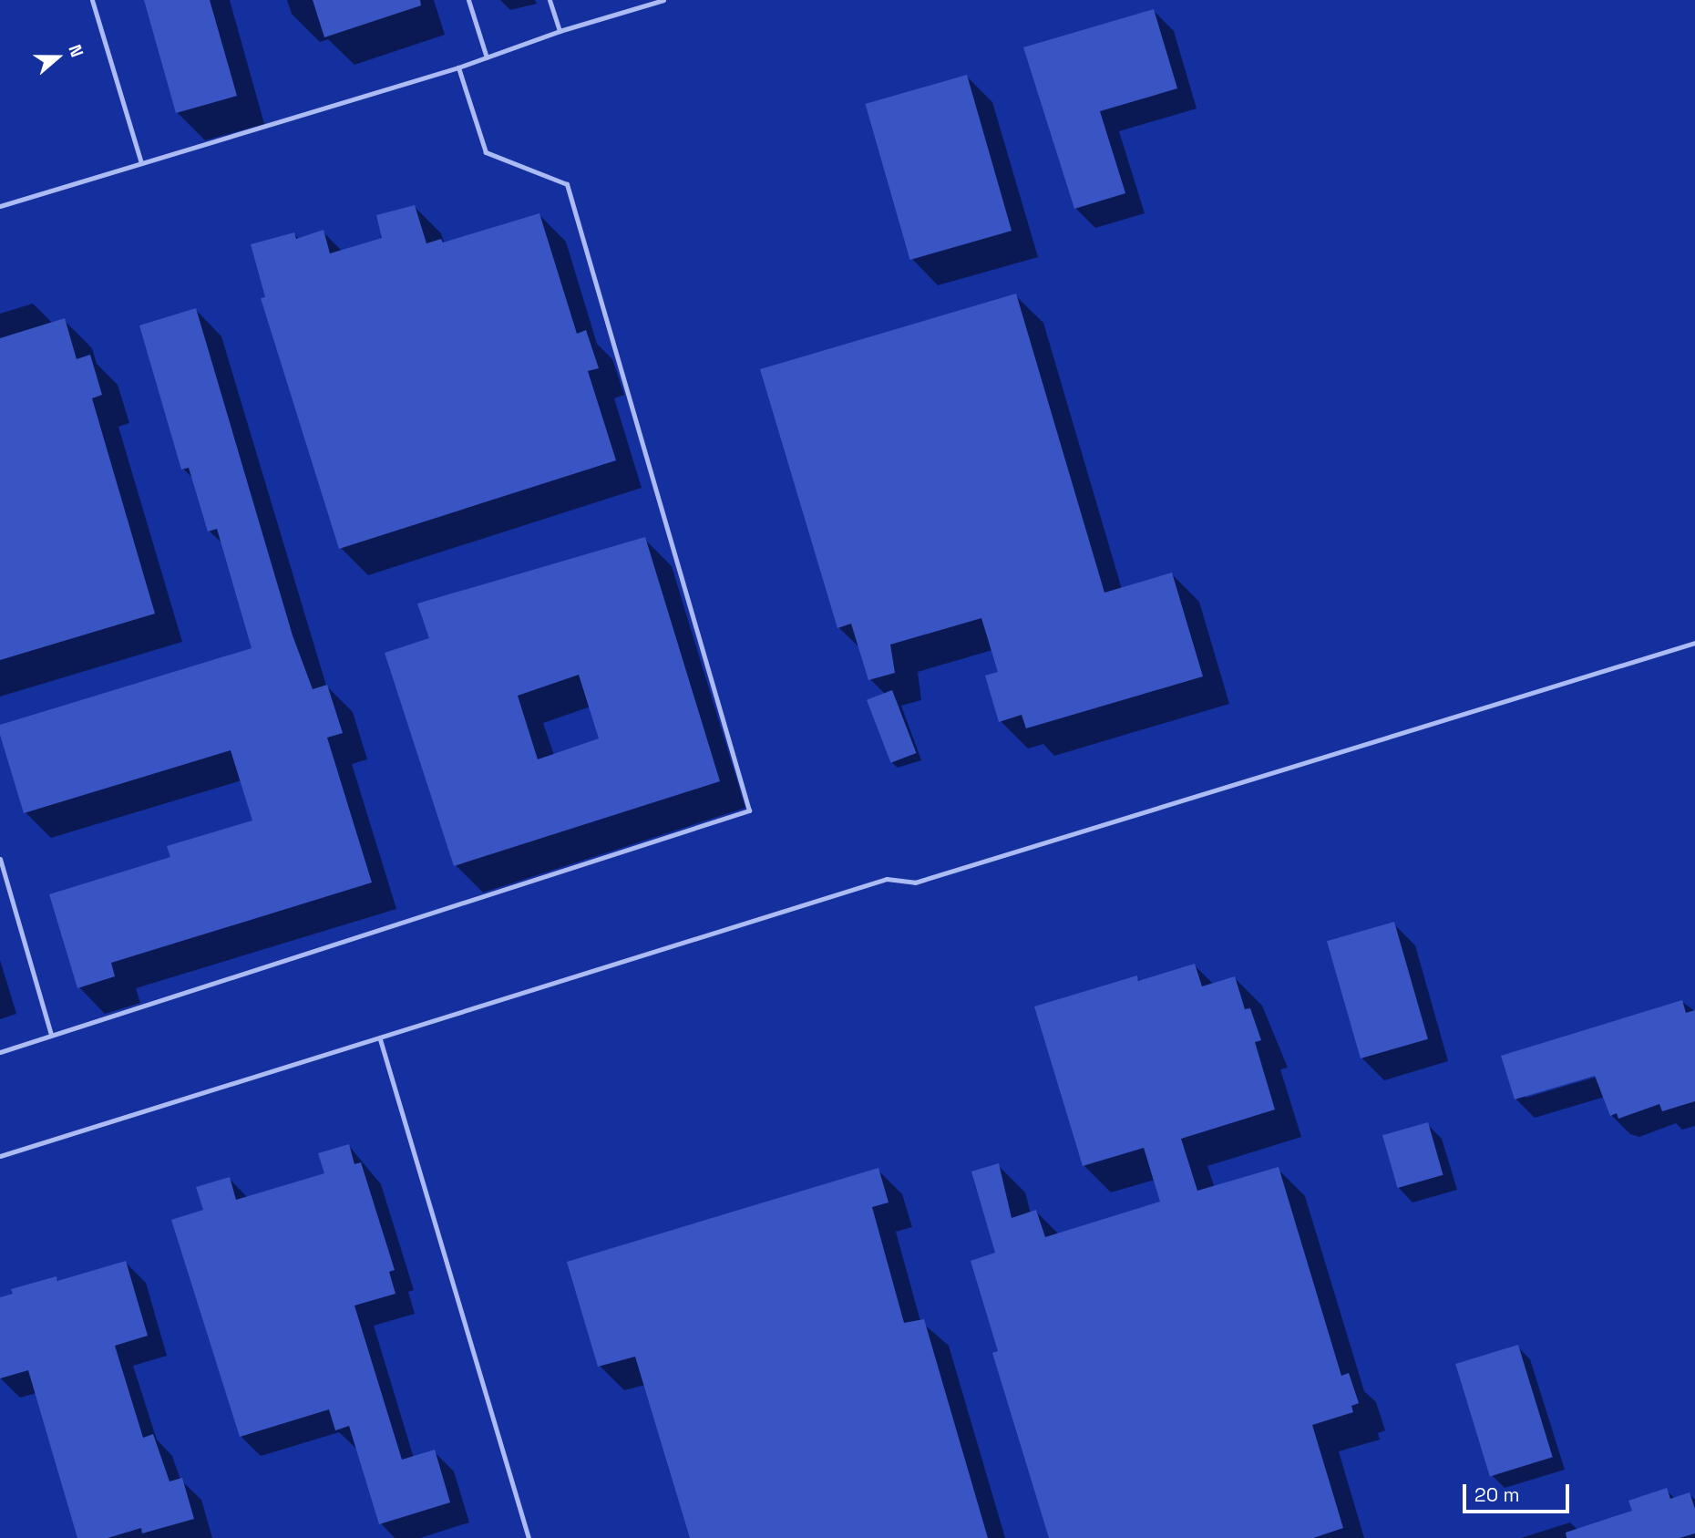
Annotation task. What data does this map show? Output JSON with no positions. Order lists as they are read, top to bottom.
{
  "scale_bar": "20 m",
  "north": "right"
}
